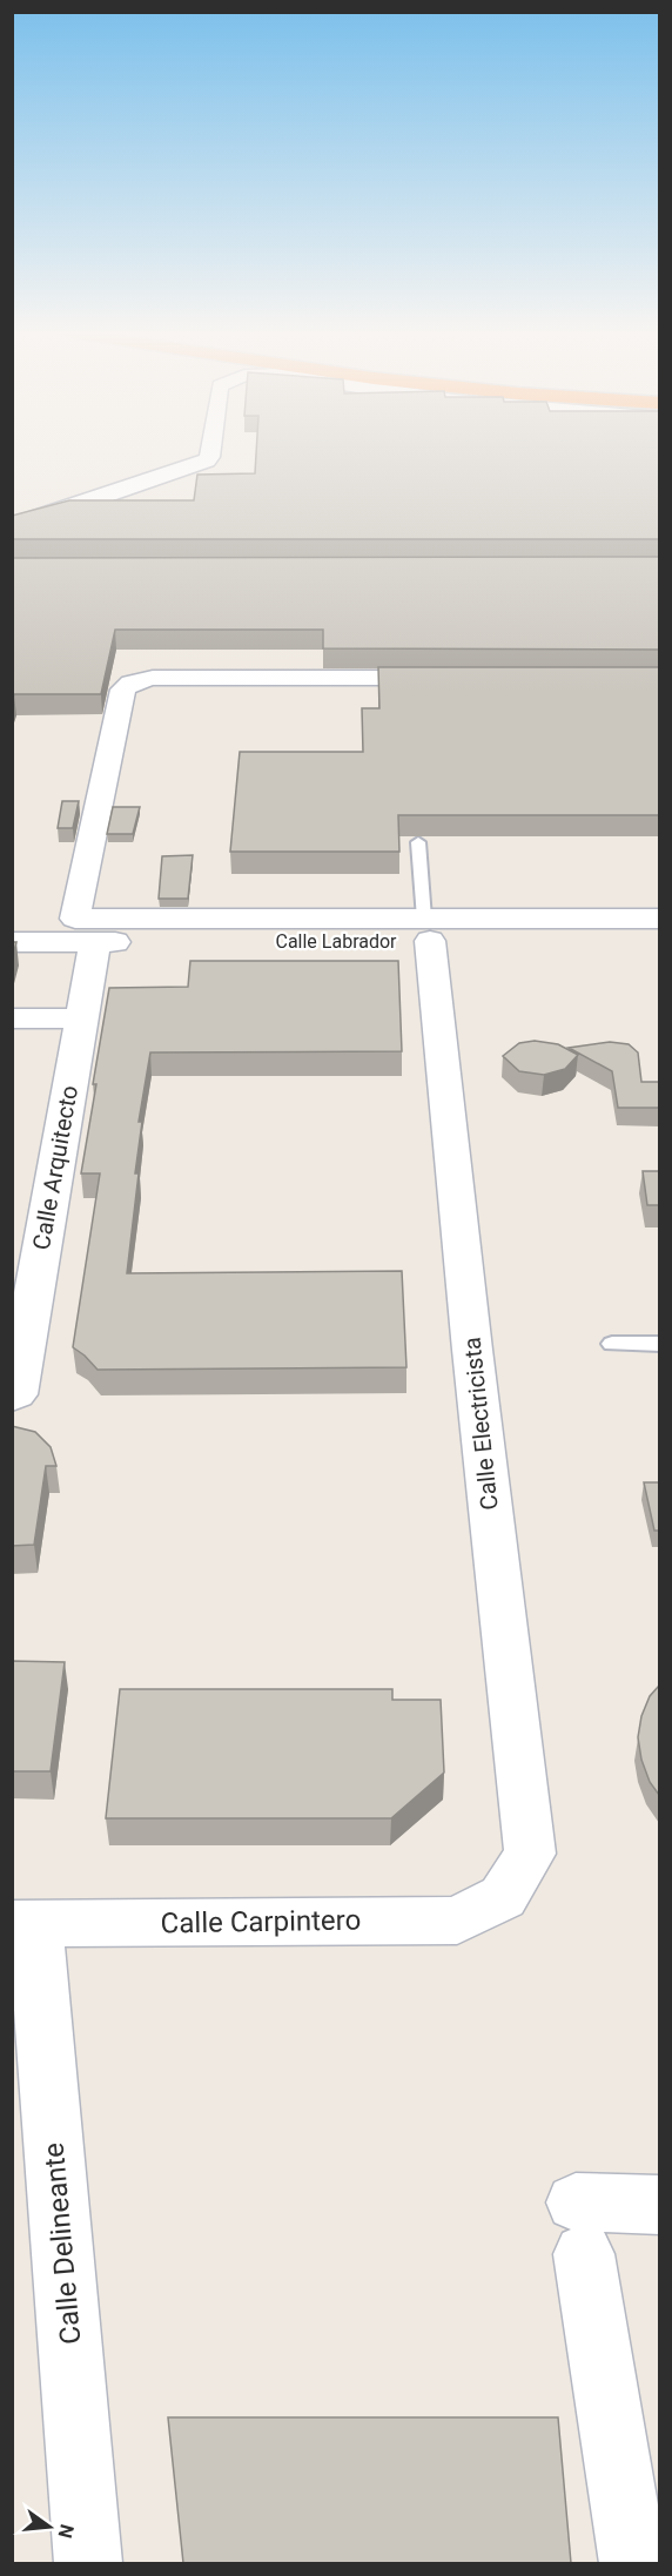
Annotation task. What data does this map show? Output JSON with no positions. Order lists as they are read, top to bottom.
{
  "streets": {
    "street": [
      "Calle Labrador",
      "Calle Arquitecto",
      "Calle Electricista",
      "Calle Carpintero",
      "Calle Delineante"
    ]
  },
  "crossings": [
    ["Calle Labrador", "Calle Arquitecto"],
    ["Calle Labrador", "Calle Electricista"],
    ["Calle Electricista", "Calle Carpintero"],
    ["Calle Carpintero", "Calle Delineante"]
  ],
  "north": "right"
}
